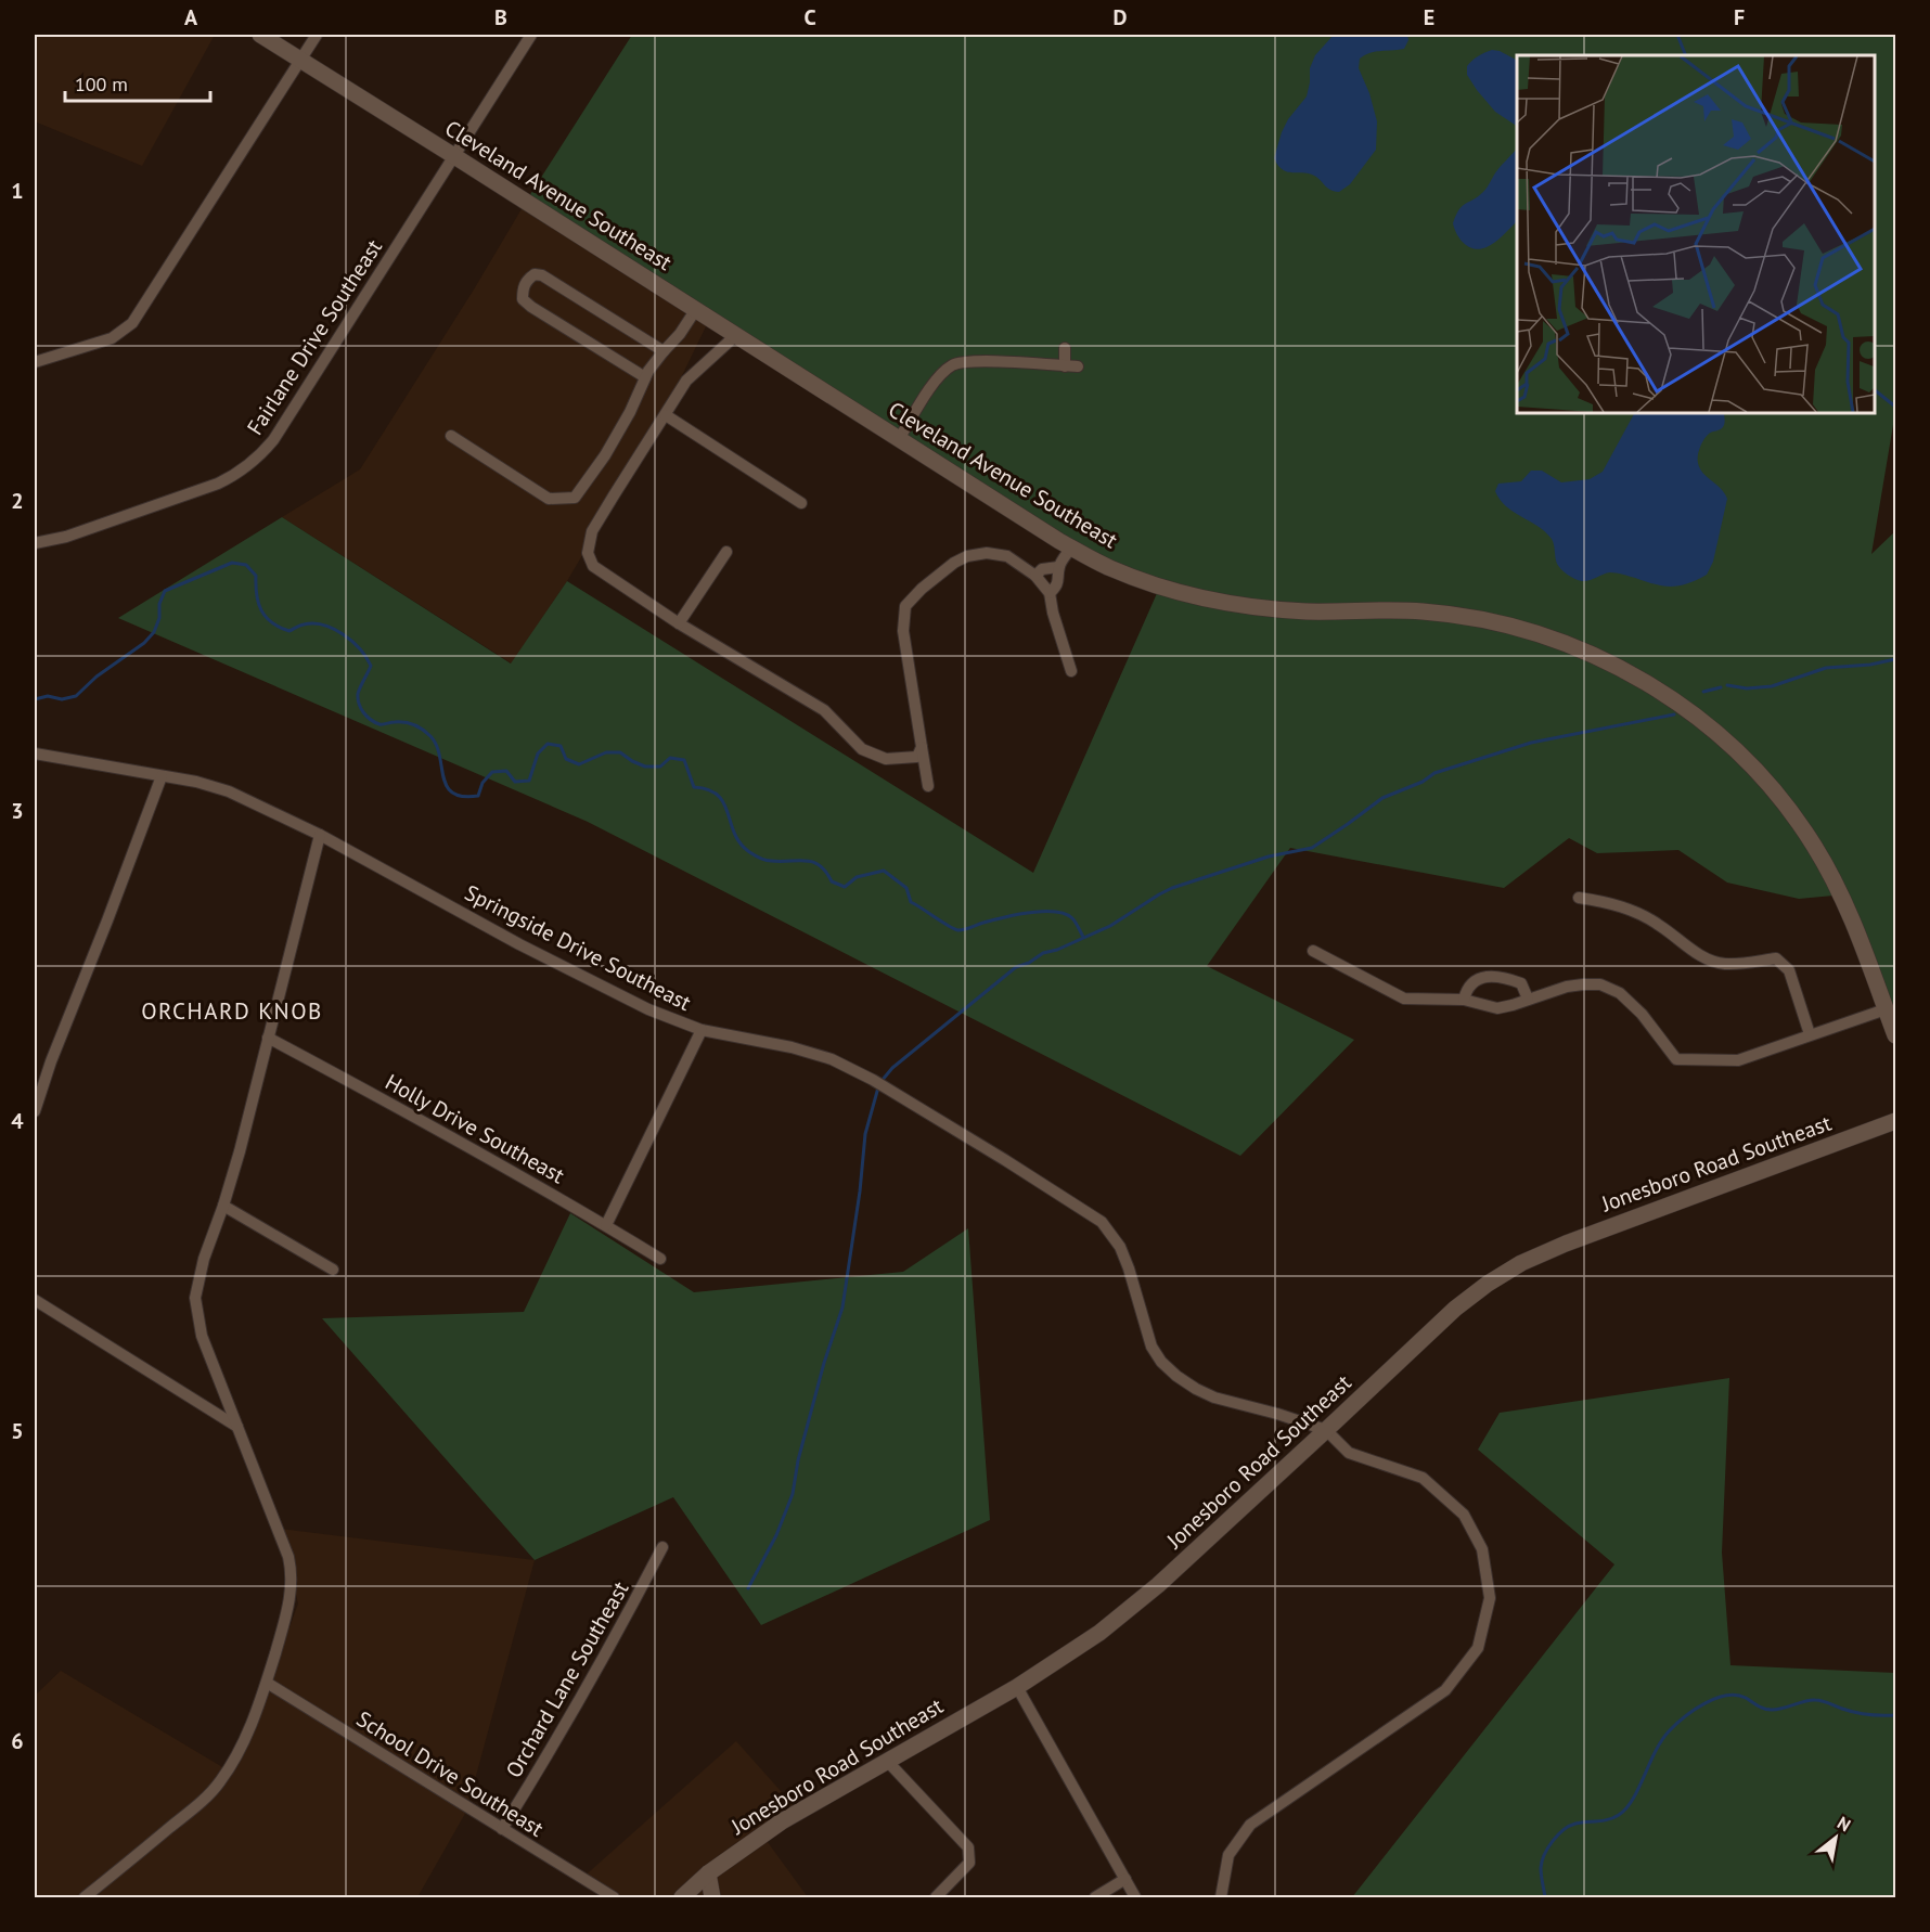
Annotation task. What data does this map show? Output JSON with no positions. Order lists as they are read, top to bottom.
{
  "streets": {
    "main road": ["Cleveland Avenue Southeast", "Jonesboro Road Southeast"],
    "street": [
      "Fairlane Drive Southeast",
      "Springside Drive Southeast",
      "Holly Drive Southeast",
      "Orchard Lane Southeast",
      "School Drive Southeast"
    ]
  },
  "crossings": [
    ["Cleveland Avenue Southeast", "Fairlane Drive Southeast"],
    ["Springside Drive Southeast", "Jonesboro Road Southeast"],
    ["Orchard Lane Southeast", "School Drive Southeast"]
  ],
  "districts": ["ORCHARD KNOB"],
  "scale_bar": "100 m",
  "north": "top right",
  "grid": {
    "columns": [
      "A",
      "B",
      "C",
      "D",
      "E",
      "F"
    ],
    "rows": [
      "1",
      "2",
      "3",
      "4",
      "5",
      "6"
    ]
  }
}
